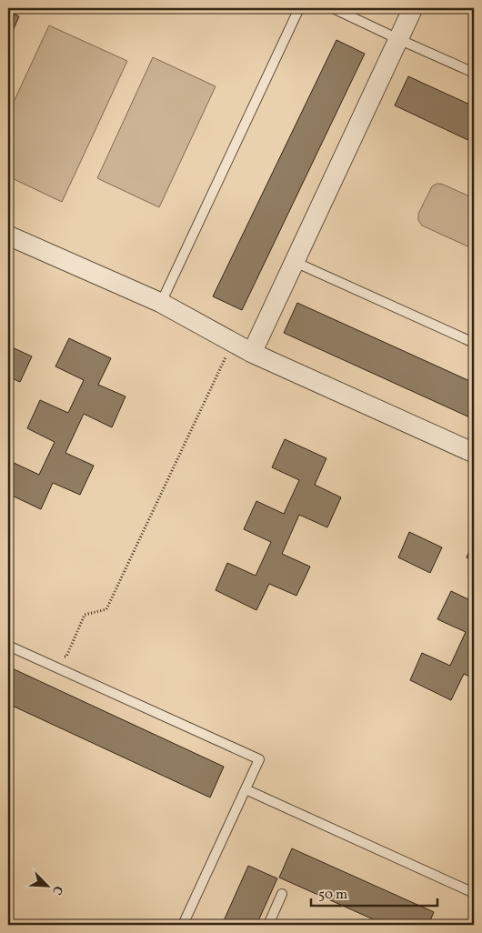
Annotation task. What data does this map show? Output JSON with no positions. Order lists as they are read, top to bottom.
{
  "scale_bar": "50 m",
  "north": "bottom right"
}
